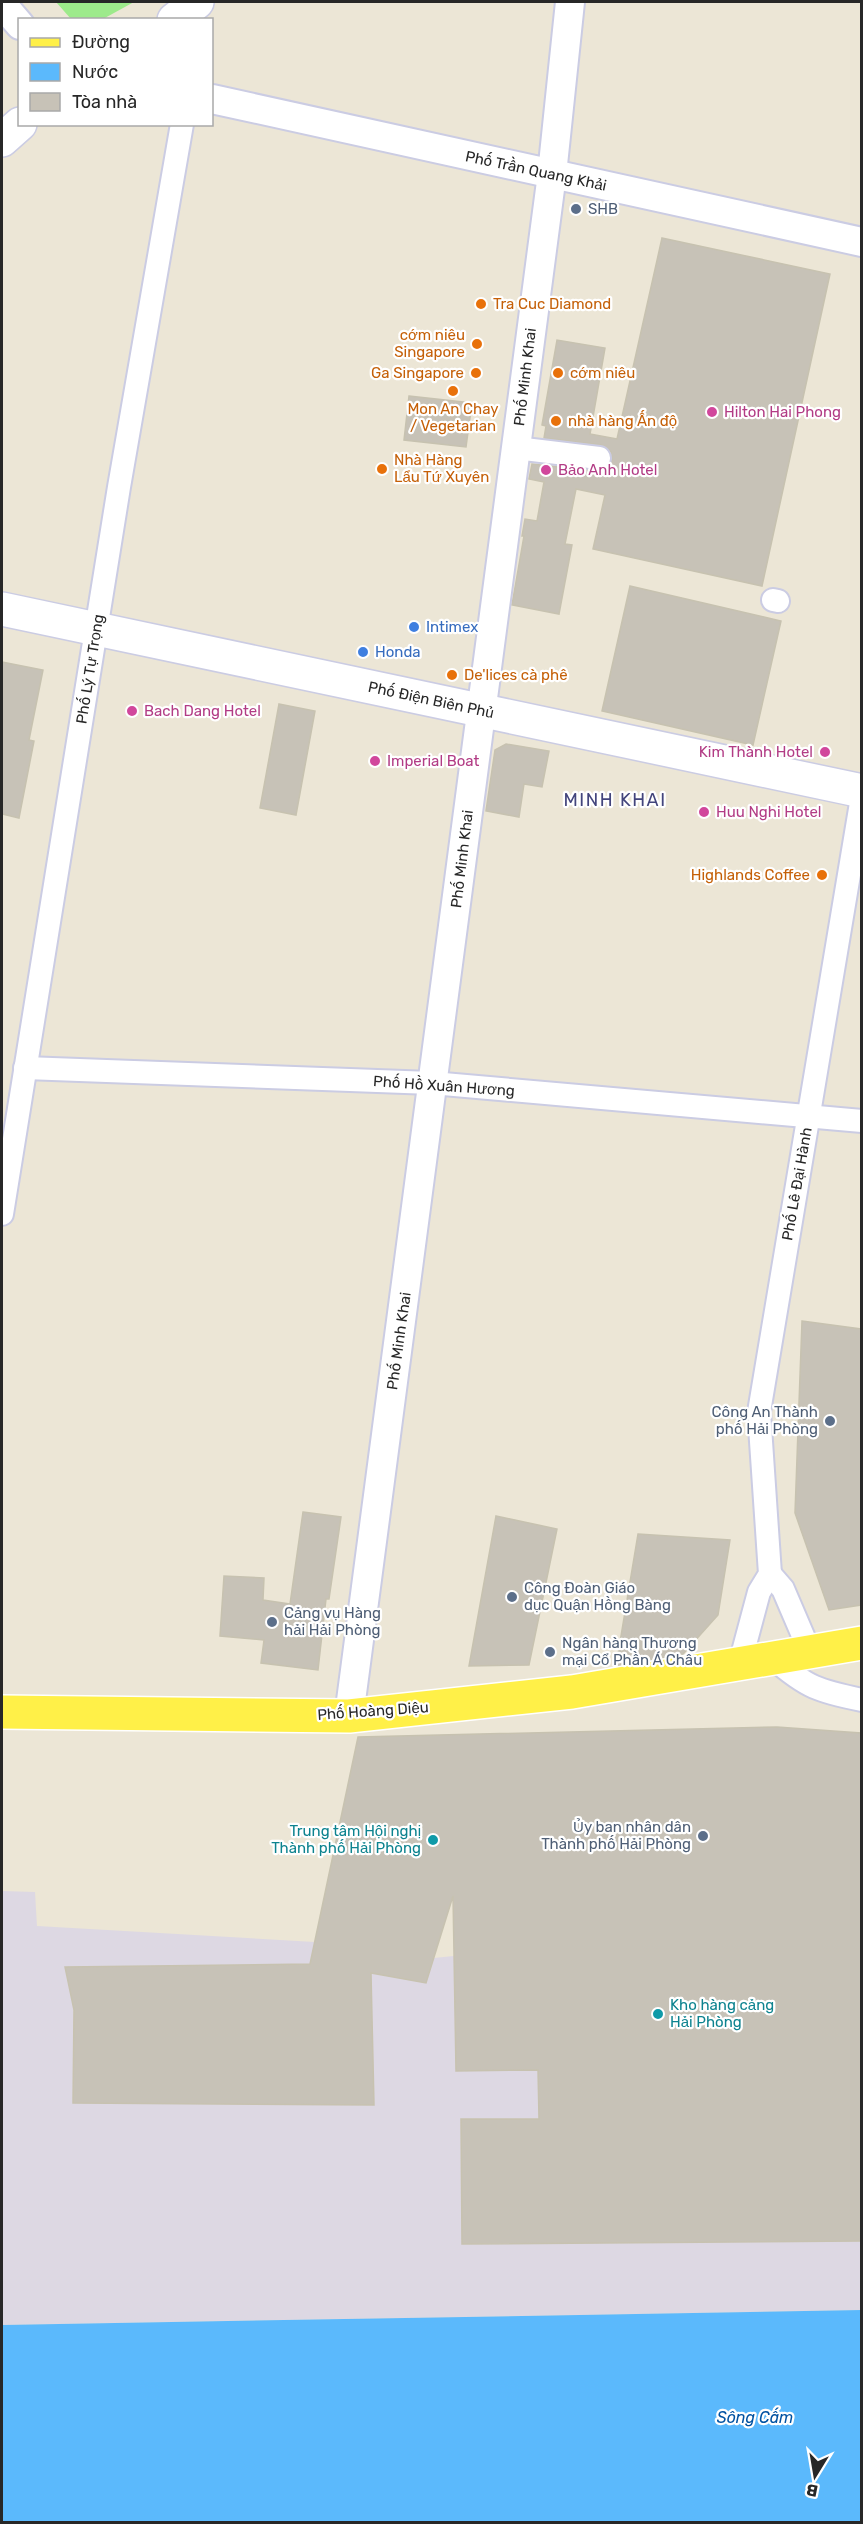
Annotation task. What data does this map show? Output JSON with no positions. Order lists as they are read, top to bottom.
{
  "streets": {
    "main road": ["Phố Điện Biên Phủ", "Phố Hoàng Diệu"],
    "street": [
      "Phố Trần Quang Khải",
      "Phố Minh Khai",
      "Phố Lý Tự Trọng",
      "Phố Hồ Xuân Hương",
      "Phố Lê Đại Hành"
    ]
  },
  "crossings": [
    ["Phố Trần Quang Khải", "Phố Minh Khai"],
    ["Phố Minh Khai", "Phố Điện Biên Phủ"],
    ["Phố Minh Khai", "Phố Hồ Xuân Hương"],
    ["Phố Minh Khai", "Phố Hoàng Diệu"],
    ["Phố Lý Tự Trọng", "Phố Điện Biên Phủ"],
    ["Phố Lý Tự Trọng", "Phố Hồ Xuân Hương"],
    ["Phố Hồ Xuân Hương", "Phố Lê Đại Hành"]
  ],
  "districts": ["MINH KHAI"],
  "water": ["Sông Cấm"],
  "places": [
    "SHB",
    "Tra Cuc Diamond",
    "cớm niêu Singapore",
    "Ga Singapore",
    "cớm niêu",
    "Mon An Chay / Vegetarian",
    "Hilton Hai Phong",
    "nhà hàng Ấn độ",
    "Nhà Hàng Lẩu Tứ Xuyên",
    "Bảo Anh Hotel",
    "Intimex",
    "Honda",
    "De'lices cà phê",
    "Bach Dang Hotel",
    "Kim Thành Hotel",
    "Imperial Boat",
    "Huu Nghi Hotel",
    "Highlands Coffee",
    "Công An Thành phố Hải Phòng",
    "Công Đoàn Giáo dục Quận Hồng Bàng",
    "Cảng vụ Hàng hải Hải Phòng",
    "Ngân hàng Thương mại Cổ Phần Á Châu",
    "Ủy ban nhân dân Thành phố Hải Phòng",
    "Trung tâm Hội nghị Thành phố Hải Phòng",
    "Kho hàng cảng Hải Phòng"
  ],
  "legend": ["Đường", "Nước", "Tòa nhà"],
  "north": "bottom"
}
